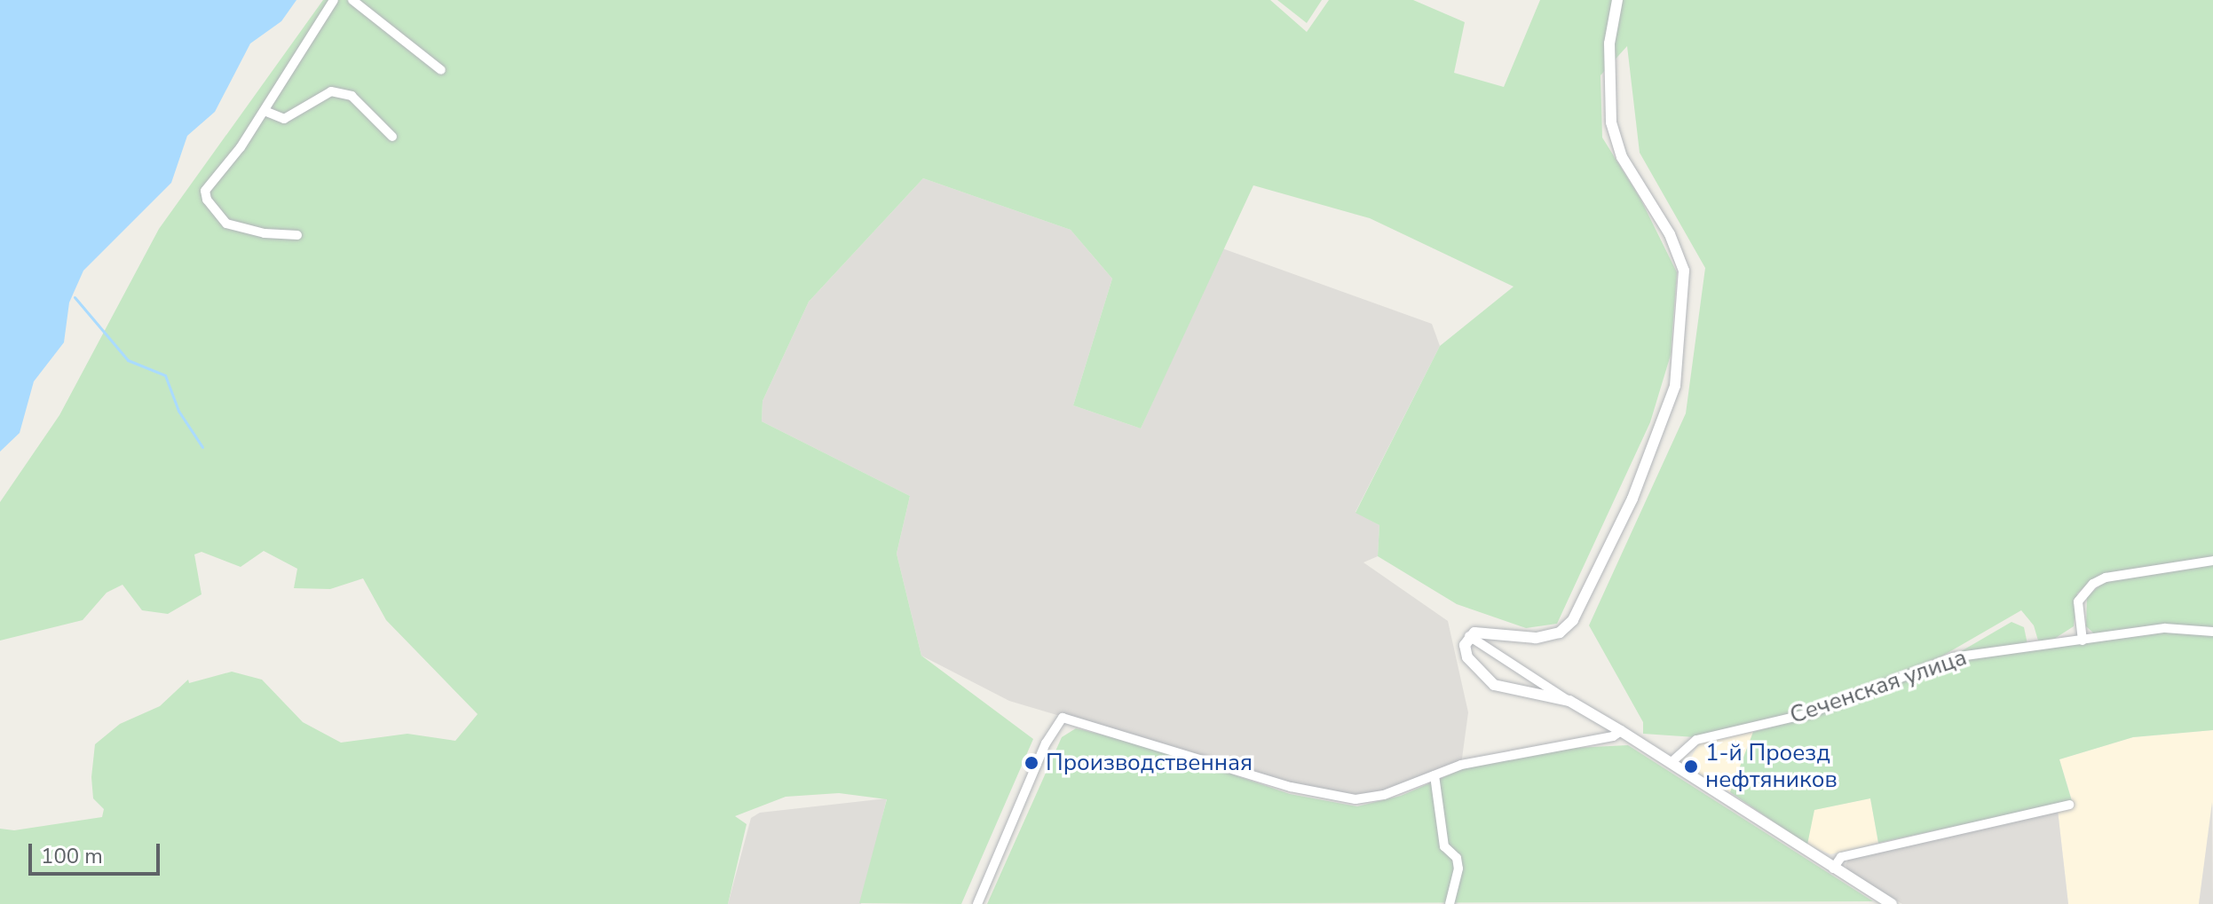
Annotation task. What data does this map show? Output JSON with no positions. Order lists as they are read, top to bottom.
{
  "streets": {
    "street": ["Сеченская улица"]
  },
  "places": ["Производственная", "1-й Проезд нефтяников"],
  "scale_bar": "100 m"
}
